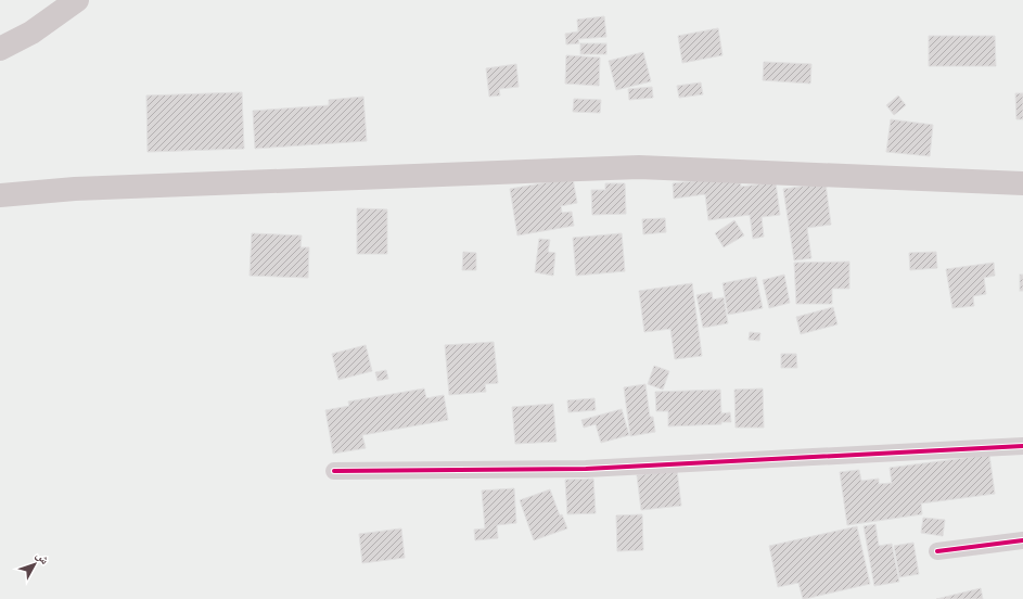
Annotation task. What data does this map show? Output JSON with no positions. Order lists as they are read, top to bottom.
{
  "north": "top right"
}
